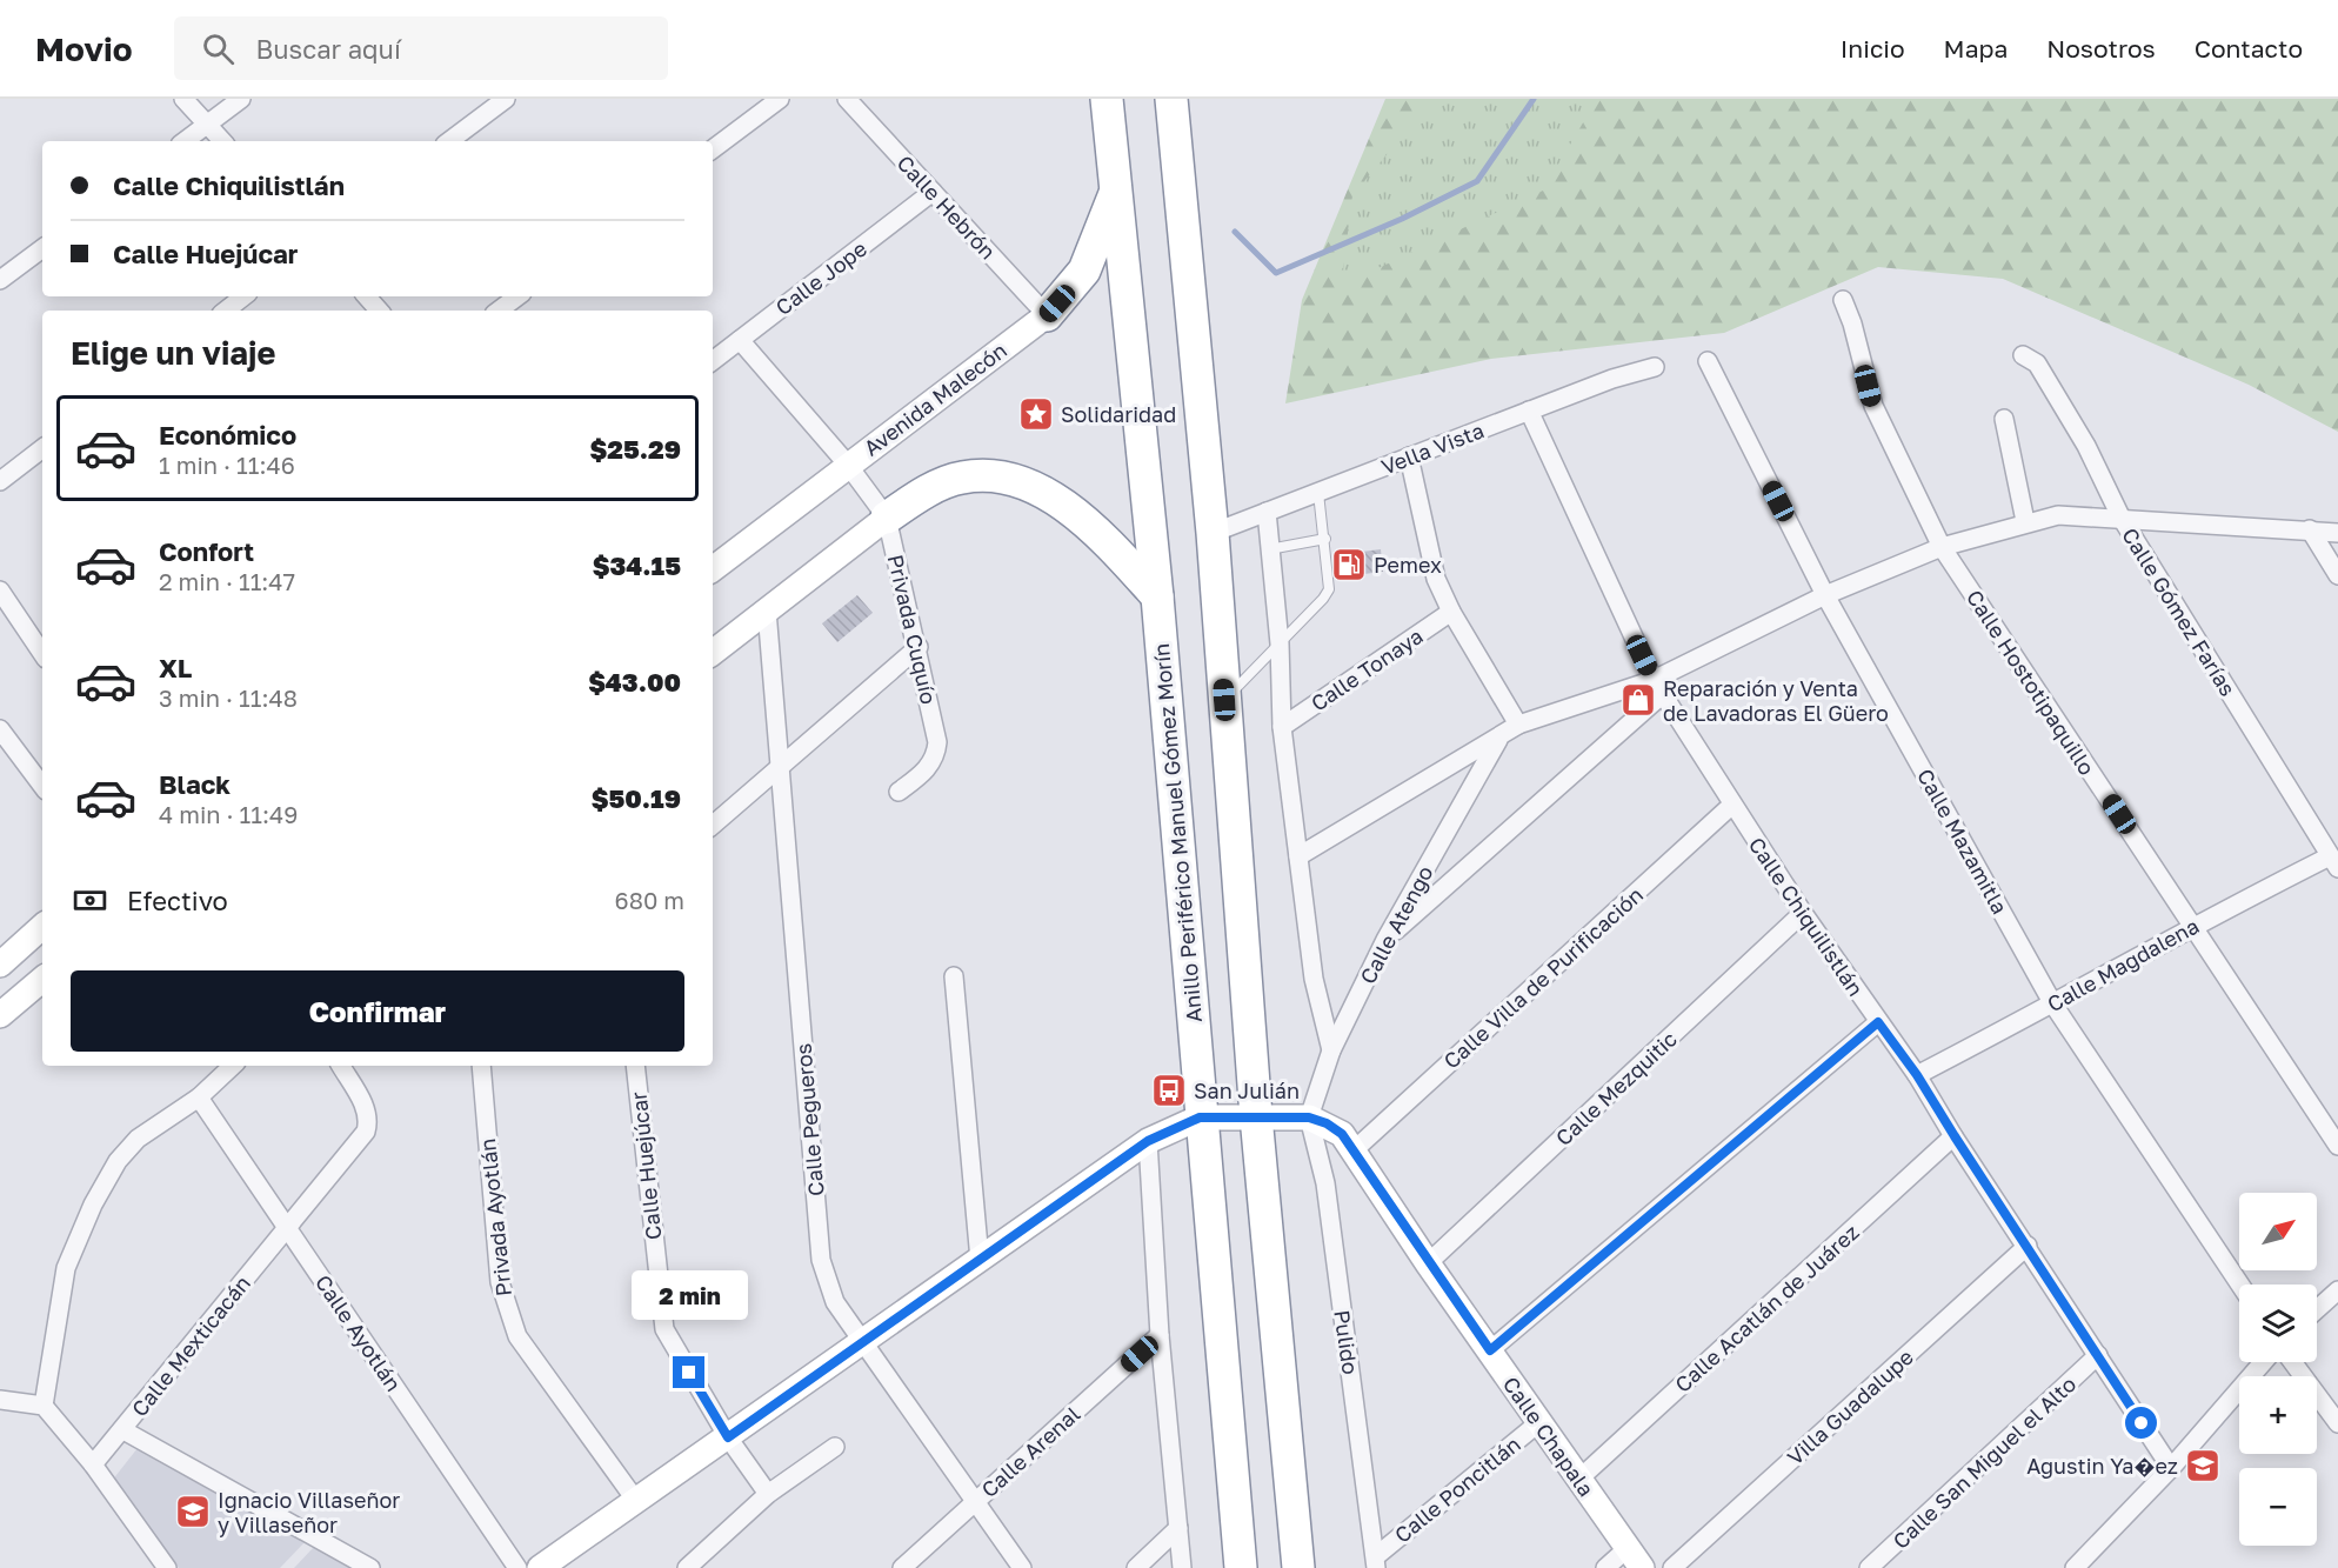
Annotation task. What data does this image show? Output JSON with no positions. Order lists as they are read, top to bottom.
{
  "streets": {
    "highway": ["Avenida Malecón", "Anillo Periférico Manuel Gómez Morín"],
    "street": [
      "Calle Hebrón",
      "Calle Jope",
      "Vella Vista",
      "Calle Gómez Farías",
      "Privada Cuquío",
      "Calle Tonaya",
      "Calle Hostotipaquillo",
      "Calle Mazamitla",
      "Calle Chiquilistlán",
      "Calle Atengo",
      "Calle Magdalena",
      "Calle Villa de Purificación",
      "Calle Mezquitic",
      "Calle Pegueros",
      "Calle Huejúcar",
      "Privada Ayotlán",
      "Calle Acatlán de Juárez",
      "Calle Ayotlán",
      "Pulido",
      "Calle Mexticacán",
      "Villa Guadalupe",
      "Calle Chapala",
      "Calle Arenal",
      "Calle San Miguel el Alto",
      "Calle Poncitlán"
    ]
  },
  "crossings": [
    ["Calle Hebrón", "Calle Jope"],
    ["Calle Hebrón", "Avenida Malecón"],
    ["Calle Jope", "Privada Cuquío"],
    ["Avenida Malecón", "Privada Cuquío"],
    ["Avenida Malecón", "Anillo Periférico Manuel Gómez Morín"],
    ["Vella Vista", "Calle Chiquilistlán"],
    ["Calle Gómez Farías", "Calle Magdalena"],
    ["Calle Hostotipaquillo", "Calle Magdalena"],
    ["Anillo Periférico Manuel Gómez Morín", "Calle Chapala"],
    ["Calle Mazamitla", "Calle Magdalena"],
    ["Calle Chiquilistlán", "Calle Magdalena"],
    ["Calle Chiquilistlán", "Calle Villa de Purificación"],
    ["Calle Chiquilistlán", "Calle Mezquitic"],
    ["Calle Chiquilistlán", "Calle Acatlán de Juárez"],
    ["Calle Chiquilistlán", "Villa Guadalupe"],
    ["Calle Chiquilistlán", "Calle San Miguel el Alto"],
    ["Calle Atengo", "Pulido"],
    ["Calle Atengo", "Calle Chapala"],
    ["Calle Villa de Purificación", "Calle Chapala"],
    ["Calle Mezquitic", "Calle Chapala"],
    ["Calle Pegueros", "Calle Arenal"],
    ["Calle Acatlán de Juárez", "Calle Chapala"],
    ["Calle Ayotlán", "Calle Mexticacán"],
    ["Pulido", "Calle Chapala"],
    ["Pulido", "Calle Poncitlán"],
    ["Calle Chapala", "Calle Poncitlán"]
  ],
  "places": {
    "place": ["Solidaridad"],
    "fuel station": ["Pemex"],
    "shop": ["Reparación y Venta de Lavadoras El Güero"],
    "bus stop": ["San Julián"],
    "school or university": ["Agustin Ya�ez", "Ignacio Villaseñor y Villaseñor"]
  },
  "north": "top right",
  "page": {
    "header": "Movio",
    "search": "Buscar aquí",
    "nav": [
      "Inicio",
      "Mapa",
      "Nosotros",
      "Contacto"
    ],
    "banner": ["Calle Chiquilistlán", "Calle Huejúcar"],
    "heading": "Elige un viaje",
    "list": [
      {
        "name": "Económico",
        "note": "1 min · 11:46",
        "value": "$25.29"
      },
      {
        "name": "Confort",
        "note": "2 min · 11:47",
        "value": "$34.15"
      },
      {
        "name": "XL",
        "note": "3 min · 11:48",
        "value": "$43.00"
      },
      {
        "name": "Black",
        "note": "4 min · 11:49",
        "value": "$50.19"
      }
    ],
    "pay": ["Efectivo", "680 m"],
    "buttons": "Confirmar",
    "map_buttons": ["+", "−"],
    "bubble": "2 min"
  }
}
